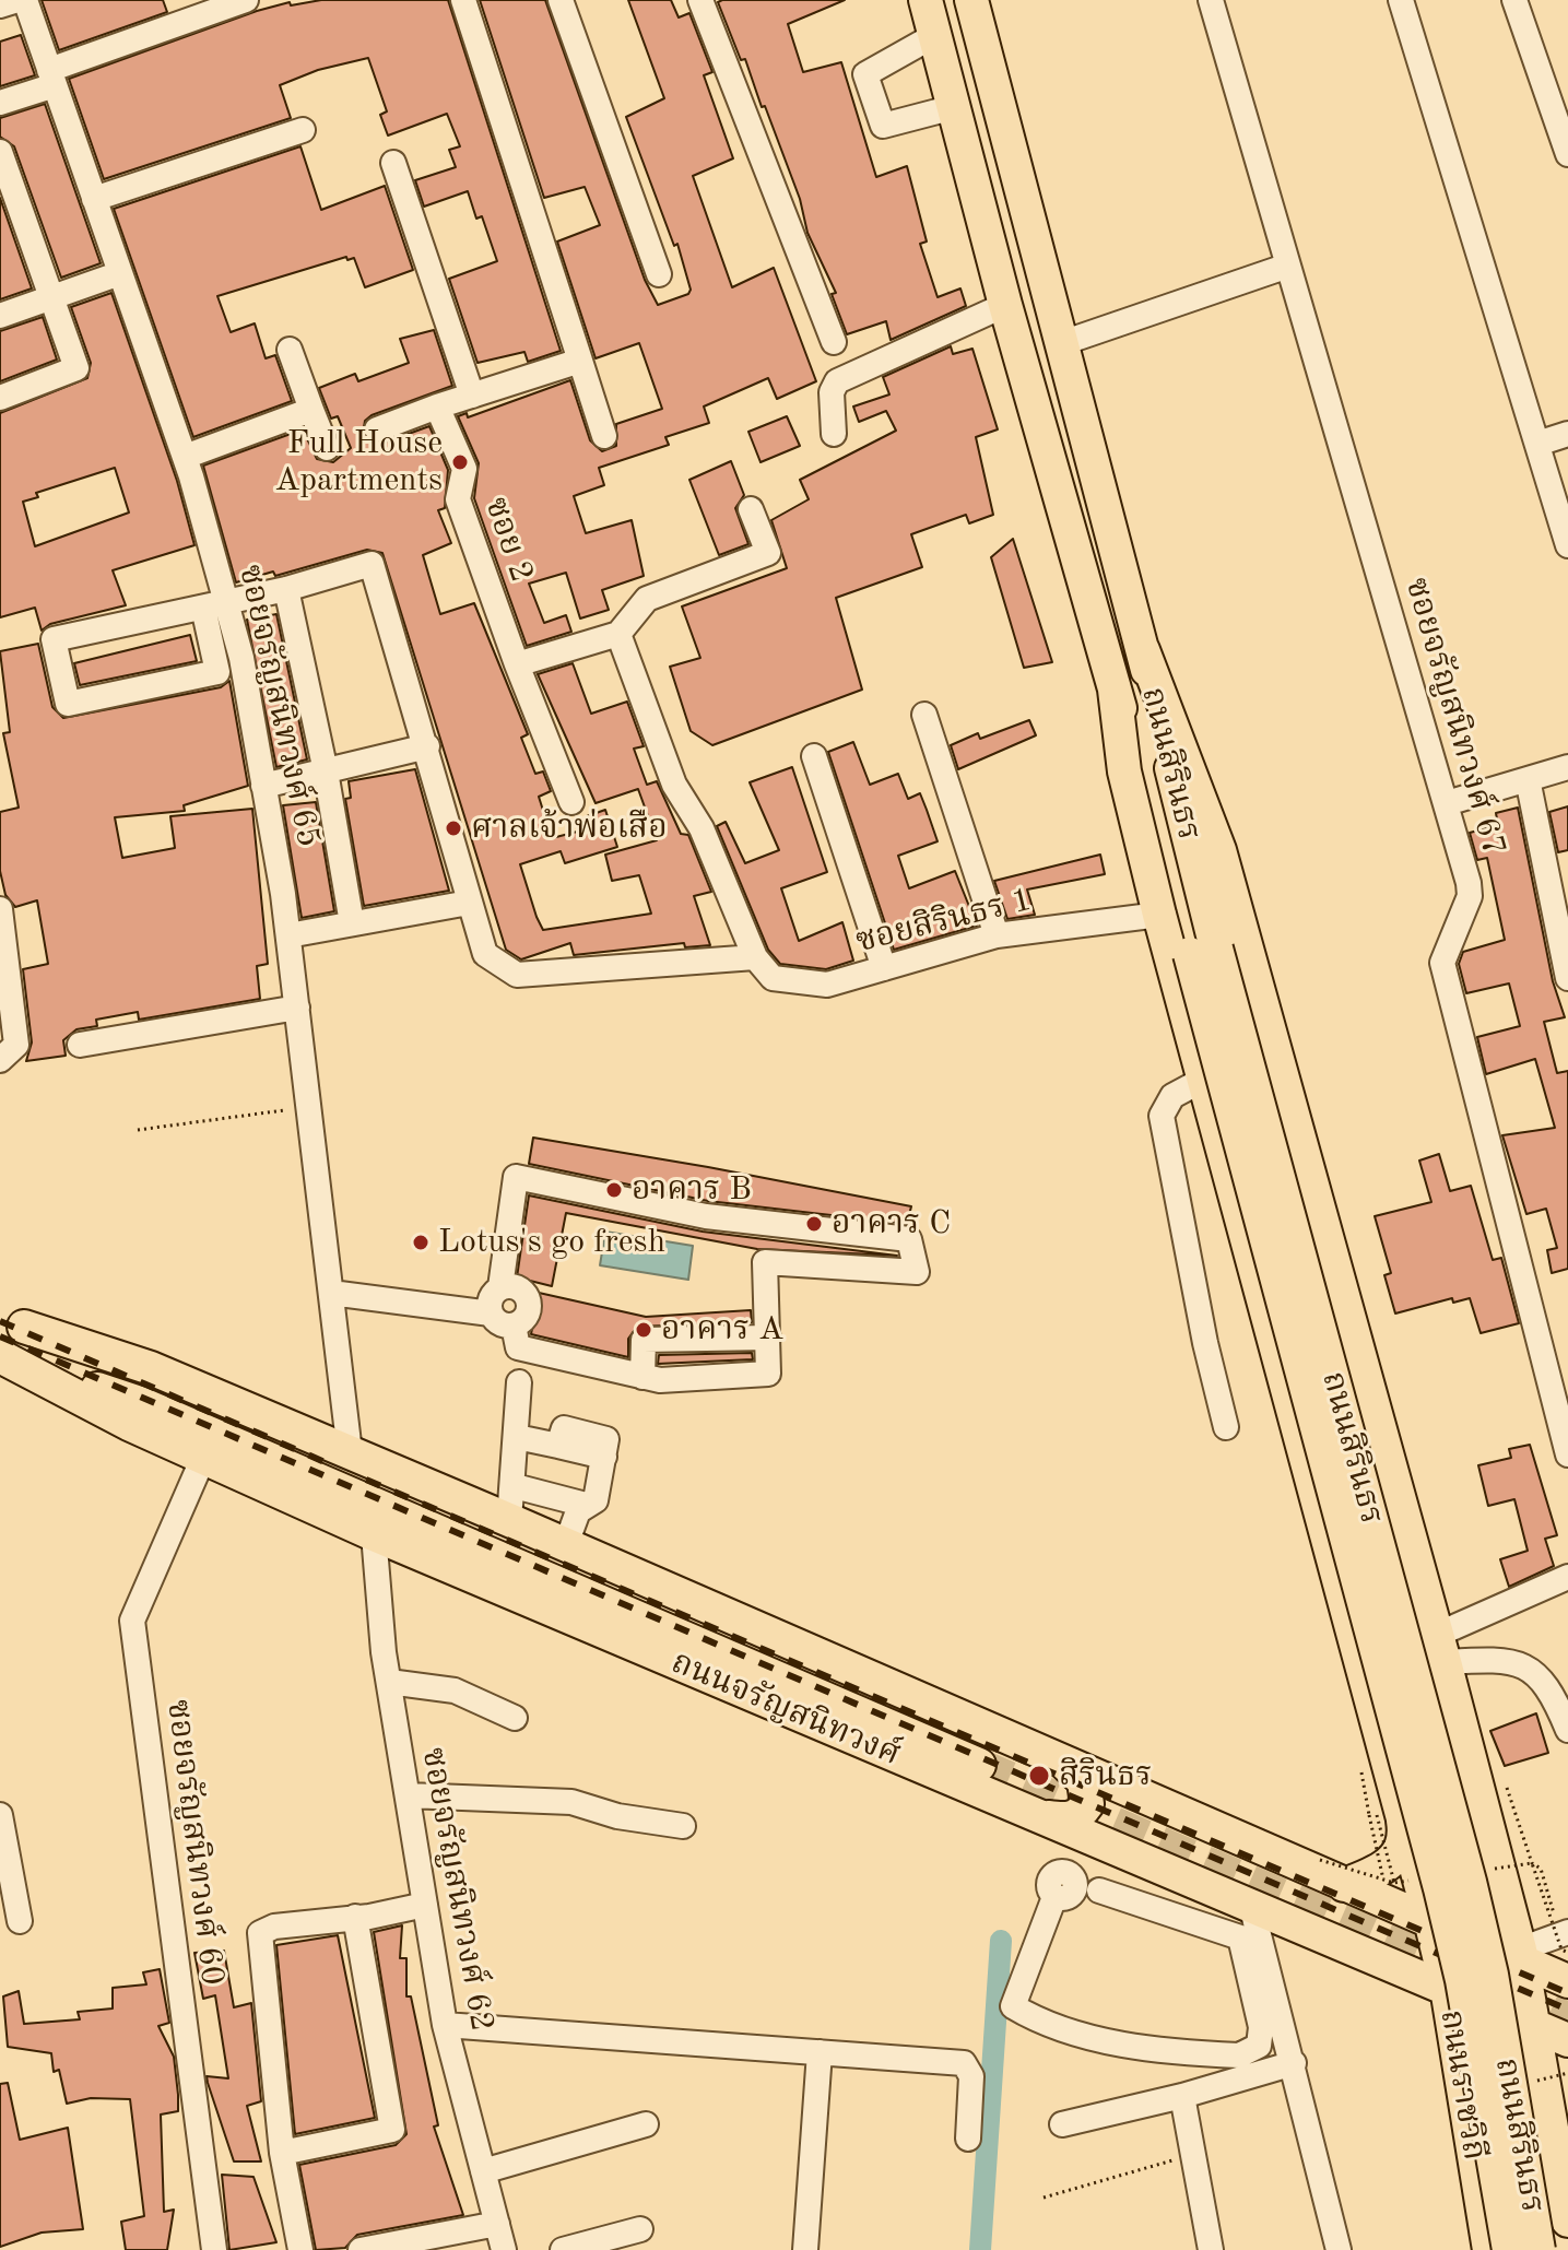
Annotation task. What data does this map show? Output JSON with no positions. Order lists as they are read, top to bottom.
{
  "streets": {
    "main road": ["ถนนสิรินธร", "ถนนจรัญสนิทวงศ์", "ถนนราชวิถี"],
    "street": [
      "ซอย 2",
      "ซอยจรัญสนิทวงศ์ 65",
      "ซอยจรัญสนิทวงศ์ 67",
      "ซอยสิรินธร 1",
      "ซอยจรัญสนิทวงศ์ 60",
      "ซอยจรัญสนิทวงศ์ 62"
    ]
  },
  "crossings": [
    ["ซอยจรัญสนิทวงศ์ 65", "ถนนจรัญสนิทวงศ์"],
    ["ถนนสิรินธร", "ซอยสิรินธร 1"],
    ["ถนนสิรินธร", "ถนนจรัญสนิทวงศ์"],
    ["ถนนสิรินธร", "ถนนราชวิถี"],
    ["ถนนจรัญสนิทวงศ์", "ซอยจรัญสนิทวงศ์ 60"],
    ["ถนนจรัญสนิทวงศ์", "ซอยจรัญสนิทวงศ์ 62"],
    ["ถนนจรัญสนิทวงศ์", "ถนนราชวิถี"]
  ],
  "places": [
    "Full House Apartments",
    "ศาลเจ้าพ่อเสือ",
    "อาคาร B",
    "อาคาร C",
    "Lotus's go fresh",
    "อาคาร A",
    "สิรินธร"
  ]
}
